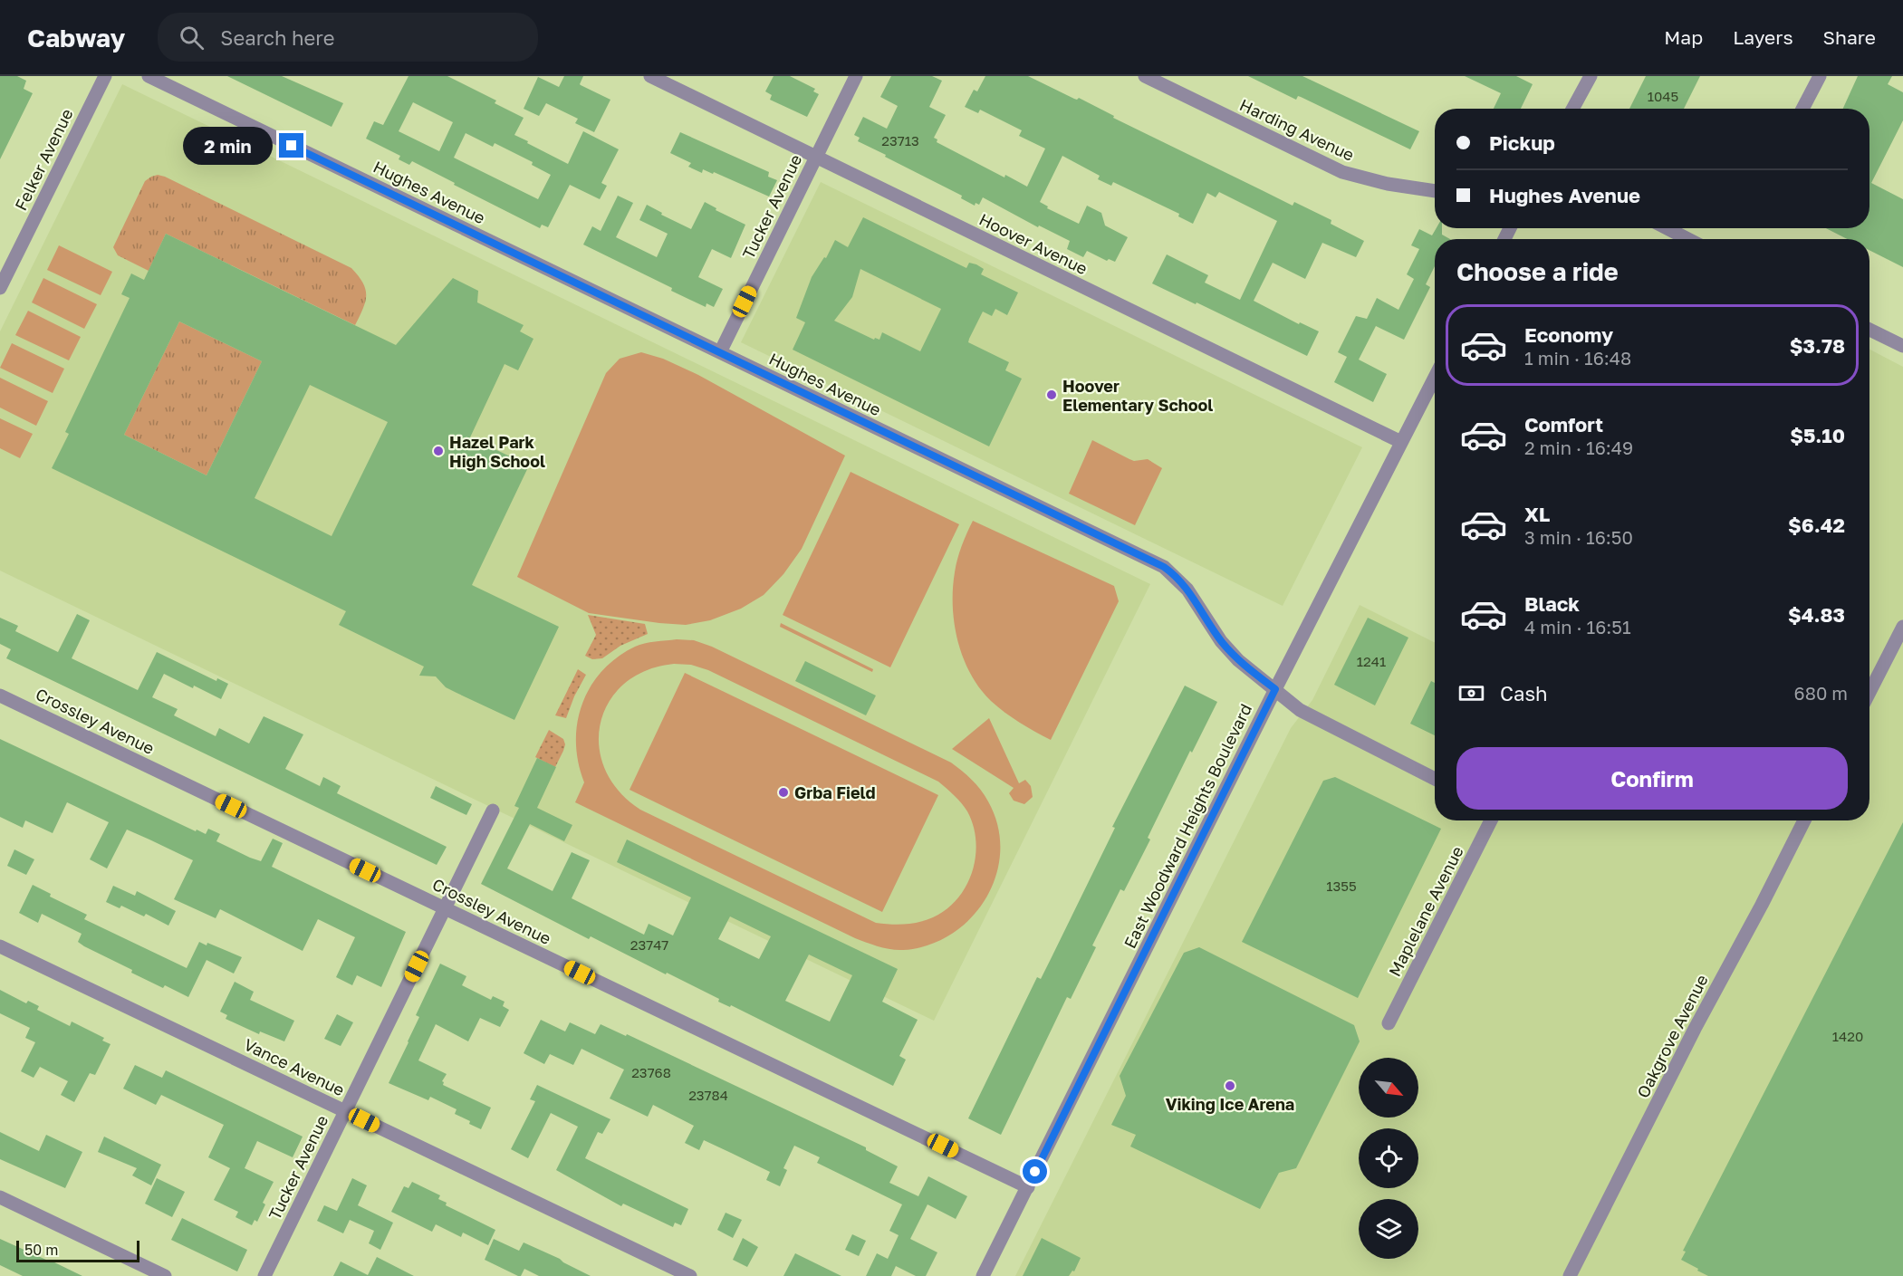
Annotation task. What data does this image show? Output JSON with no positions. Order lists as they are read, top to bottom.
{
  "streets": {
    "street": [
      "Harding Avenue",
      "Felker Avenue",
      "Hughes Avenue",
      "Tucker Avenue",
      "Hoover Avenue",
      "Crossley Avenue",
      "East Woodward Heights Boulevard",
      "Maplelane Avenue",
      "Oakgrove Avenue",
      "Vance Avenue"
    ]
  },
  "crossings": [
    ["Hughes Avenue", "Tucker Avenue"],
    ["Hughes Avenue", "East Woodward Heights Boulevard"],
    ["Tucker Avenue", "Hoover Avenue"],
    ["Tucker Avenue", "Crossley Avenue"],
    ["Tucker Avenue", "Vance Avenue"],
    ["Hoover Avenue", "East Woodward Heights Boulevard"],
    ["Crossley Avenue", "East Woodward Heights Boulevard"]
  ],
  "places": [
    "Hoover Elementary School",
    "Hazel Park High School",
    "Grba Field",
    "Viking Ice Arena"
  ],
  "house_numbers": [
    "1045",
    "23713",
    "1241",
    "1355",
    "23747",
    "1420",
    "23768",
    "23784"
  ],
  "scale_bar": "50 m",
  "north": "bottom right",
  "page": {
    "header": "Cabway",
    "search": "Search here",
    "nav": ["Map", "Layers", "Share"],
    "banner": ["Pickup", "Hughes Avenue"],
    "bubble": "2 min",
    "heading": "Choose a ride",
    "list": [
      {
        "name": "Economy",
        "note": "1 min · 16:48",
        "value": "$3.78"
      },
      {
        "name": "Comfort",
        "note": "2 min · 16:49",
        "value": "$5.10"
      },
      {
        "name": "XL",
        "note": "3 min · 16:50",
        "value": "$6.42"
      },
      {
        "name": "Black",
        "note": "4 min · 16:51",
        "value": "$4.83"
      }
    ],
    "pay": ["Cash", "680 m"],
    "buttons": "Confirm",
    "scale": "50 m"
  }
}
